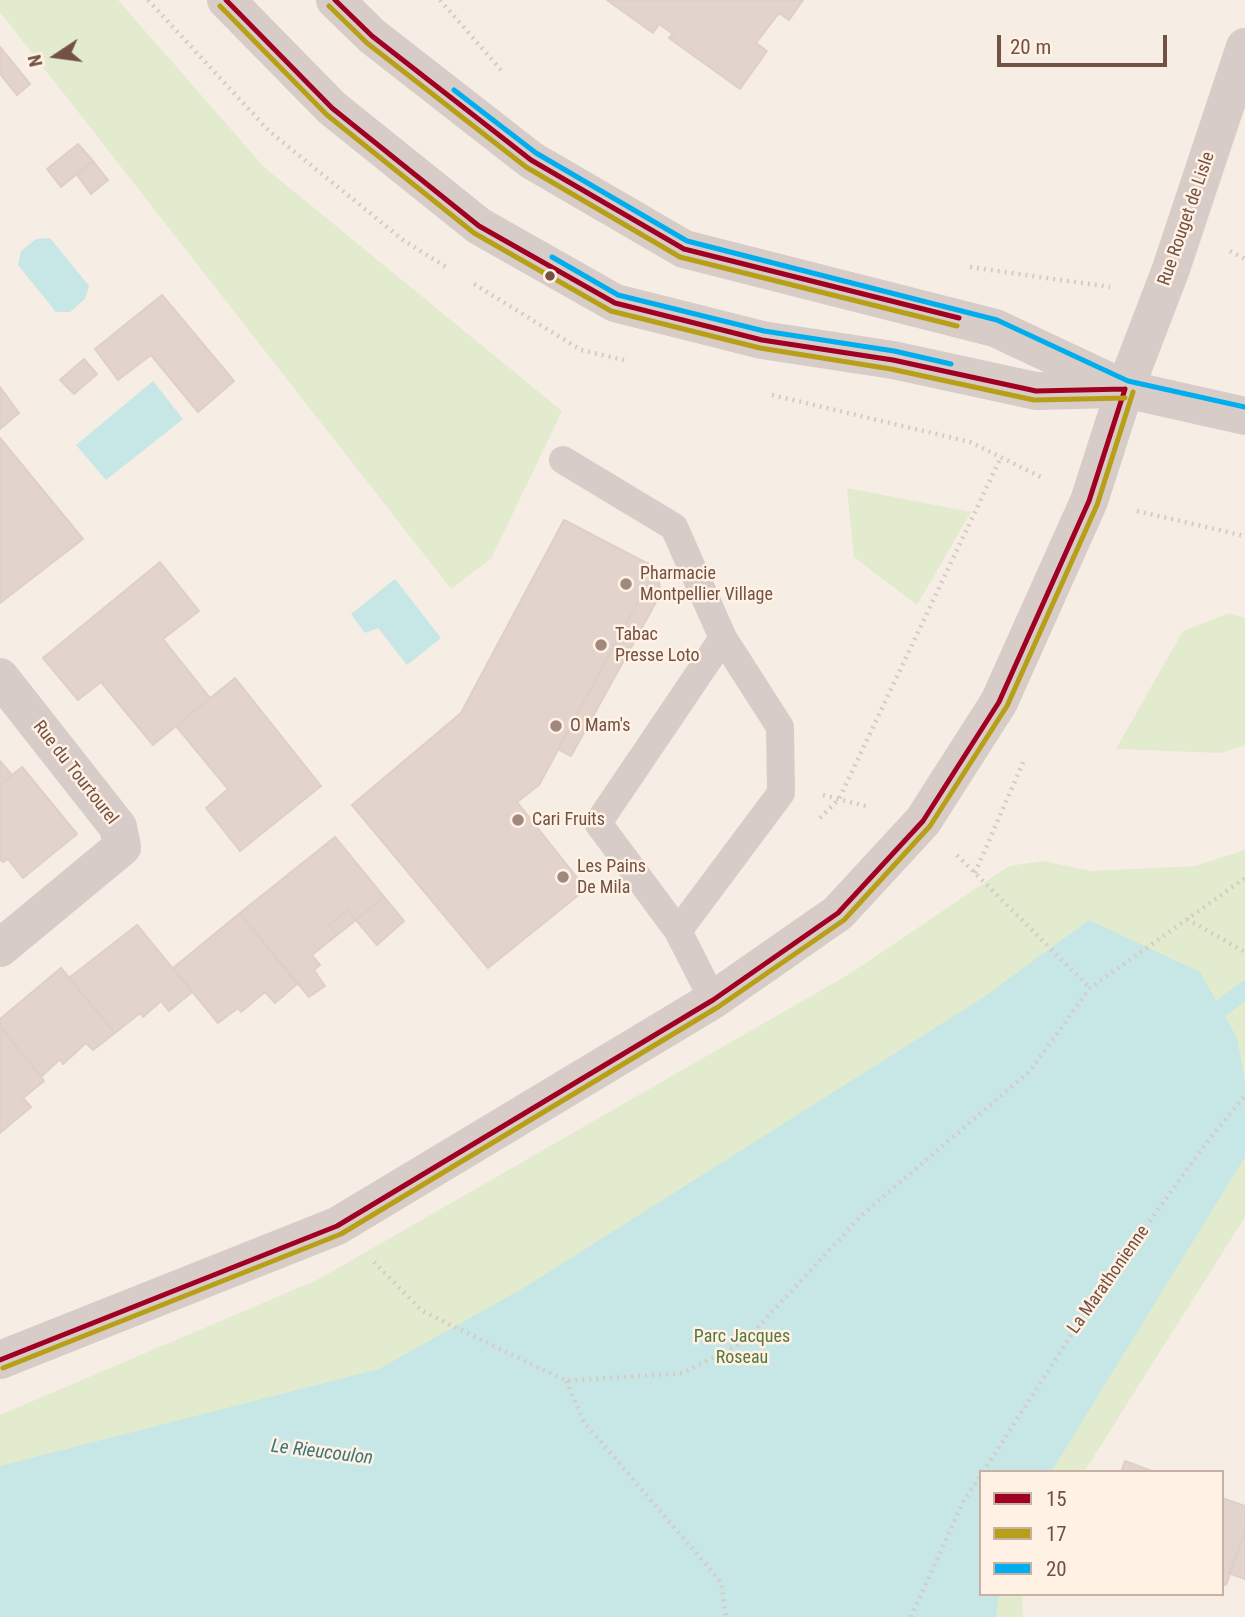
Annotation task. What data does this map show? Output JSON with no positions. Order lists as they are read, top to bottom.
{
  "streets": {
    "street": ["Rue Rouget de Lisle", "Rue du Tourtourel"],
    "path": ["La Marathonienne"]
  },
  "water": ["Le Rieucoulon"],
  "parks": ["Parc Jacques Roseau"],
  "places": [
    "Pharmacie Montpellier Village",
    "Tabac Presse Loto",
    "O Mam's",
    "Cari Fruits",
    "Les Pains De Mila"
  ],
  "lines": ["transit line 15", "transit line 17", "transit line 20"],
  "legend": ["15", "17", "20"],
  "scale_bar": "20 m",
  "north": "left"
}
